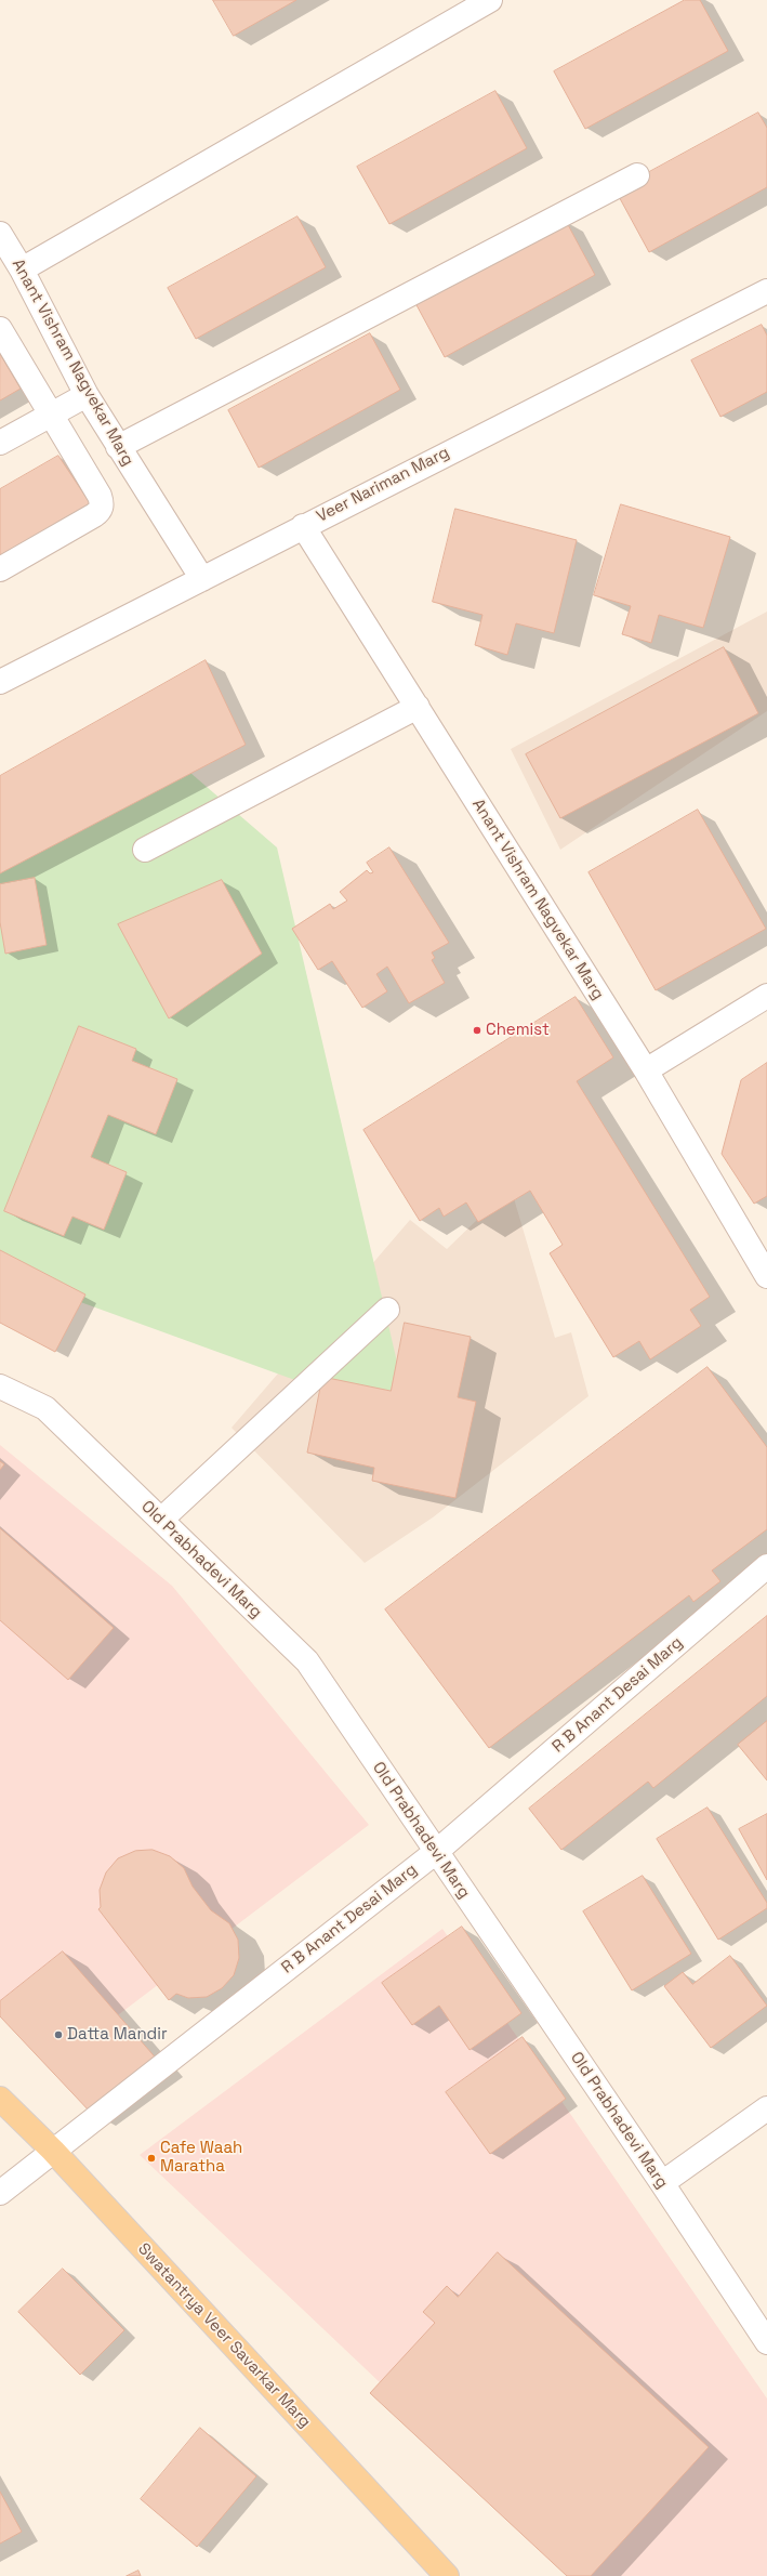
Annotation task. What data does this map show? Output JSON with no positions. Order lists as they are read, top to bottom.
{
  "streets": {
    "main road": ["Swatantrya Veer Savarkar Marg"],
    "street": [
      "Anant Vishram Nagvekar Marg",
      "Veer Nariman Marg",
      "Old Prabhadevi Marg",
      "R B Anant Desai Marg"
    ]
  },
  "crossings": [
    ["Anant Vishram Nagvekar Marg", "Veer Nariman Marg"],
    ["Old Prabhadevi Marg", "R B Anant Desai Marg"],
    ["R B Anant Desai Marg", "Swatantrya Veer Savarkar Marg"]
  ],
  "places": ["Chemist", "Datta Mandir", "Cafe Waah Maratha"]
}
